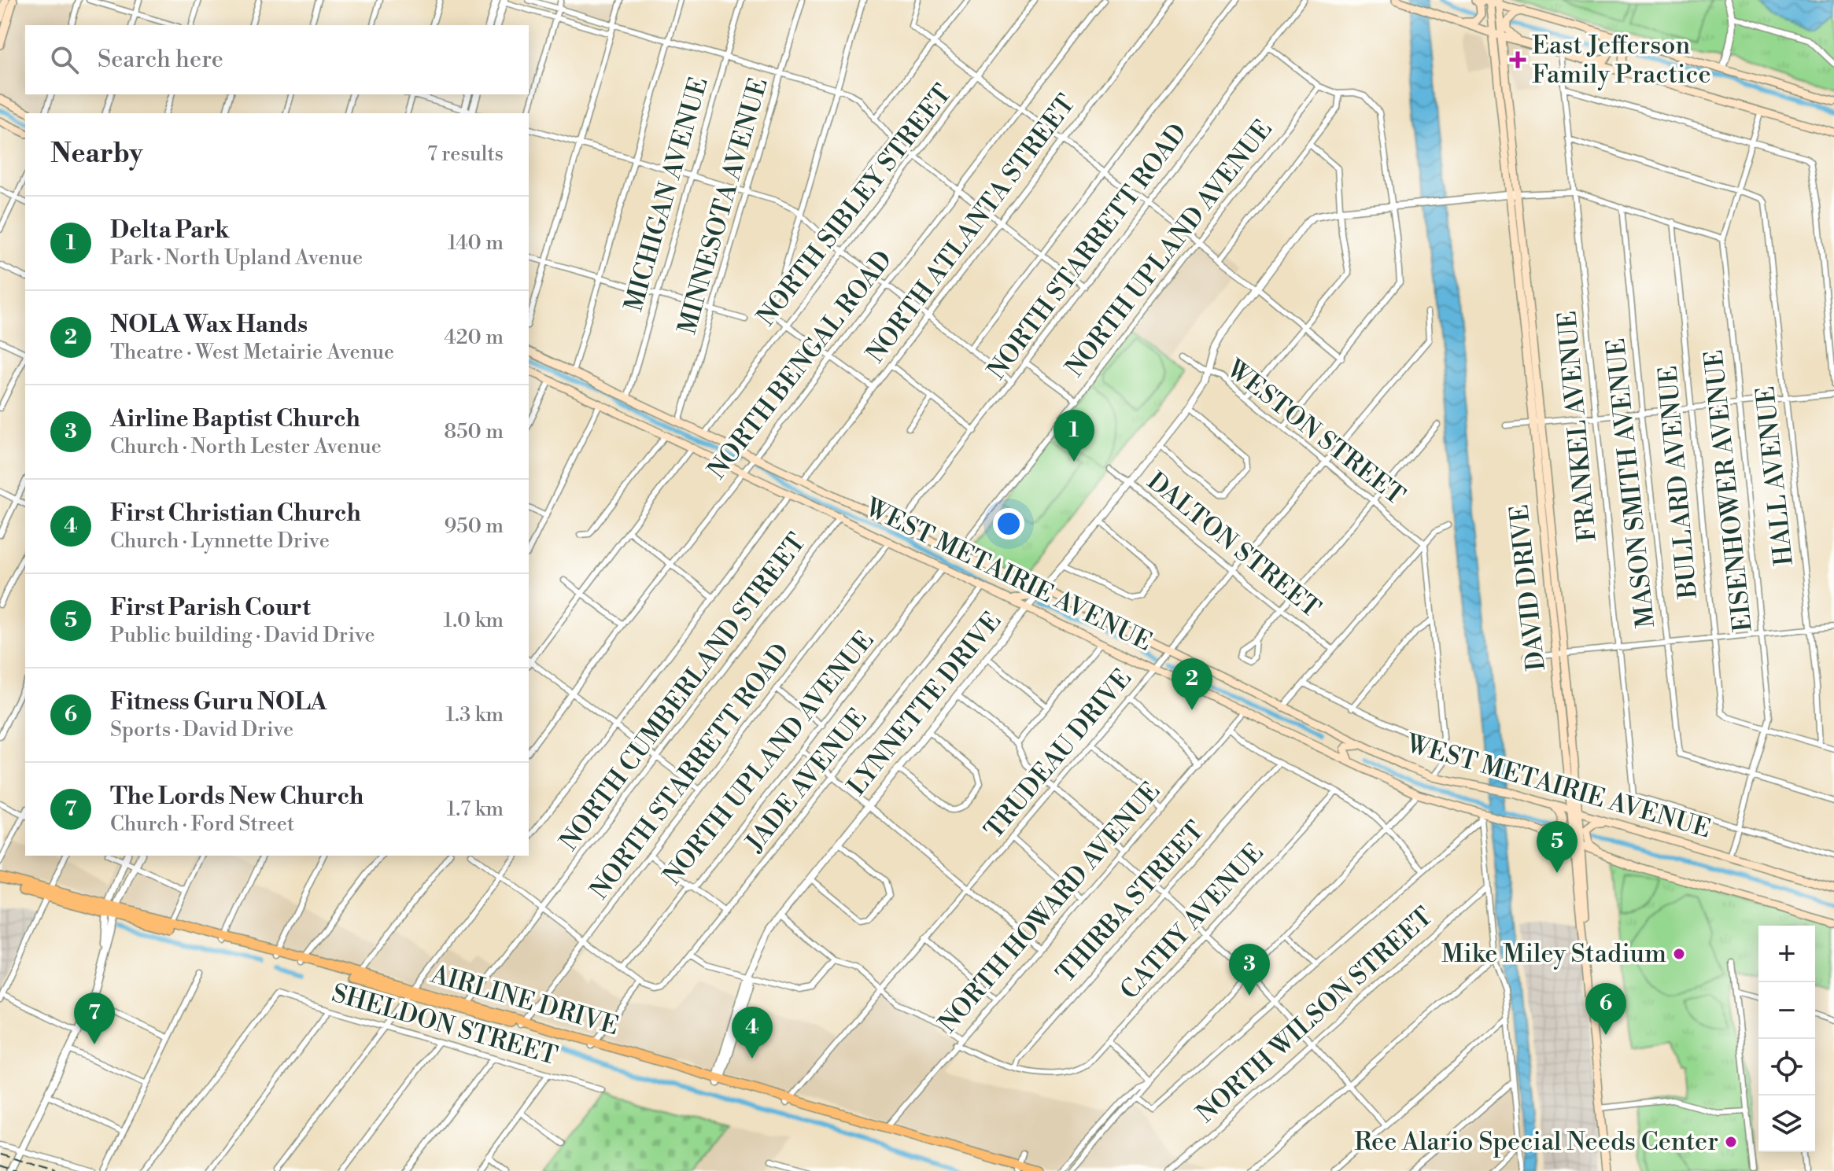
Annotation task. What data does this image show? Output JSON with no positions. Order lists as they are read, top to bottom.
{
  "streets": {
    "highway": ["AIRLINE DRIVE"],
    "main road": ["WEST METAIRIE AVENUE", "DAVID DRIVE"],
    "street": [
      "MICHIGAN AVENUE",
      "NORTH SIBLEY STREET",
      "MINNESOTA AVENUE",
      "NORTH ATLANTA STREET",
      "NORTH UPLAND AVENUE",
      "NORTH STARRETT ROAD",
      "NORTH BENGAL ROAD",
      "FRANKEL AVENUE",
      "WESTON STREET",
      "HALL AVENUE",
      "BULLARD AVENUE",
      "MASON SMITH AVENUE",
      "EISENHOWER AVENUE",
      "DALTON STREET",
      "NORTH CUMBERLAND STREET",
      "LYNNETTE DRIVE",
      "TRUDEAU DRIVE",
      "JADE AVENUE",
      "THIRBA STREET",
      "NORTH HOWARD AVENUE",
      "CATHY AVENUE",
      "NORTH WILSON STREET",
      "SHELDON STREET"
    ]
  },
  "crossings": [
    ["MICHIGAN AVENUE", "WEST METAIRIE AVENUE"],
    ["NORTH SIBLEY STREET", "WEST METAIRIE AVENUE"],
    ["MINNESOTA AVENUE", "WEST METAIRIE AVENUE"],
    ["NORTH ATLANTA STREET", "WEST METAIRIE AVENUE"],
    ["NORTH UPLAND AVENUE", "WEST METAIRIE AVENUE"],
    ["NORTH STARRETT ROAD", "WEST METAIRIE AVENUE"],
    ["NORTH STARRETT ROAD", "AIRLINE DRIVE"],
    ["NORTH BENGAL ROAD", "WEST METAIRIE AVENUE"],
    ["FRANKEL AVENUE", "EISENHOWER AVENUE"],
    ["WESTON STREET", "LYNNETTE DRIVE"],
    ["WESTON STREET", "TRUDEAU DRIVE"],
    ["HALL AVENUE", "EISENHOWER AVENUE"],
    ["BULLARD AVENUE", "EISENHOWER AVENUE"],
    ["MASON SMITH AVENUE", "EISENHOWER AVENUE"],
    ["EISENHOWER AVENUE", "WEST METAIRIE AVENUE"],
    ["DALTON STREET", "LYNNETTE DRIVE"],
    ["DALTON STREET", "TRUDEAU DRIVE"],
    ["WEST METAIRIE AVENUE", "DAVID DRIVE"],
    ["WEST METAIRIE AVENUE", "NORTH CUMBERLAND STREET"],
    ["WEST METAIRIE AVENUE", "LYNNETTE DRIVE"],
    ["WEST METAIRIE AVENUE", "TRUDEAU DRIVE"],
    ["WEST METAIRIE AVENUE", "JADE AVENUE"],
    ["WEST METAIRIE AVENUE", "NORTH HOWARD AVENUE"],
    ["DAVID DRIVE", "LYNNETTE DRIVE"],
    ["NORTH CUMBERLAND STREET", "AIRLINE DRIVE"],
    ["LYNNETTE DRIVE", "AIRLINE DRIVE"],
    ["TRUDEAU DRIVE", "AIRLINE DRIVE"],
    ["THIRBA STREET", "CATHY AVENUE"],
    ["NORTH HOWARD AVENUE", "AIRLINE DRIVE"]
  ],
  "places": {
    "health": ["East Jefferson Family Practice"],
    "other": ["Mike Miley Stadium", "Ree Alario Special Needs Center"]
  },
  "page": {
    "search": "Search here",
    "heading": ["Nearby", "7 results"],
    "list": [
      {
        "mark": "1",
        "name": "Delta Park",
        "note": "Park · North Upland Avenue",
        "value": "140 m"
      },
      {
        "mark": "2",
        "name": "NOLA Wax Hands",
        "note": "Theatre · West Metairie Avenue",
        "value": "420 m"
      },
      {
        "mark": "3",
        "name": "Airline Baptist Church",
        "note": "Church · North Lester Avenue",
        "value": "850 m"
      },
      {
        "mark": "4",
        "name": "First Christian Church",
        "note": "Church · Lynnette Drive",
        "value": "950 m"
      },
      {
        "mark": "5",
        "name": "First Parish Court",
        "note": "Public building · David Drive",
        "value": "1.0 km"
      },
      {
        "mark": "6",
        "name": "Fitness Guru NOLA",
        "note": "Sports · David Drive",
        "value": "1.3 km"
      },
      {
        "mark": "7",
        "name": "The Lords New Church",
        "note": "Church · Ford Street",
        "value": "1.7 km"
      }
    ],
    "pins": [
      "1",
      "2",
      "5",
      "3",
      "6",
      "7",
      "4"
    ],
    "map_buttons": ["+", "−"]
  }
}
